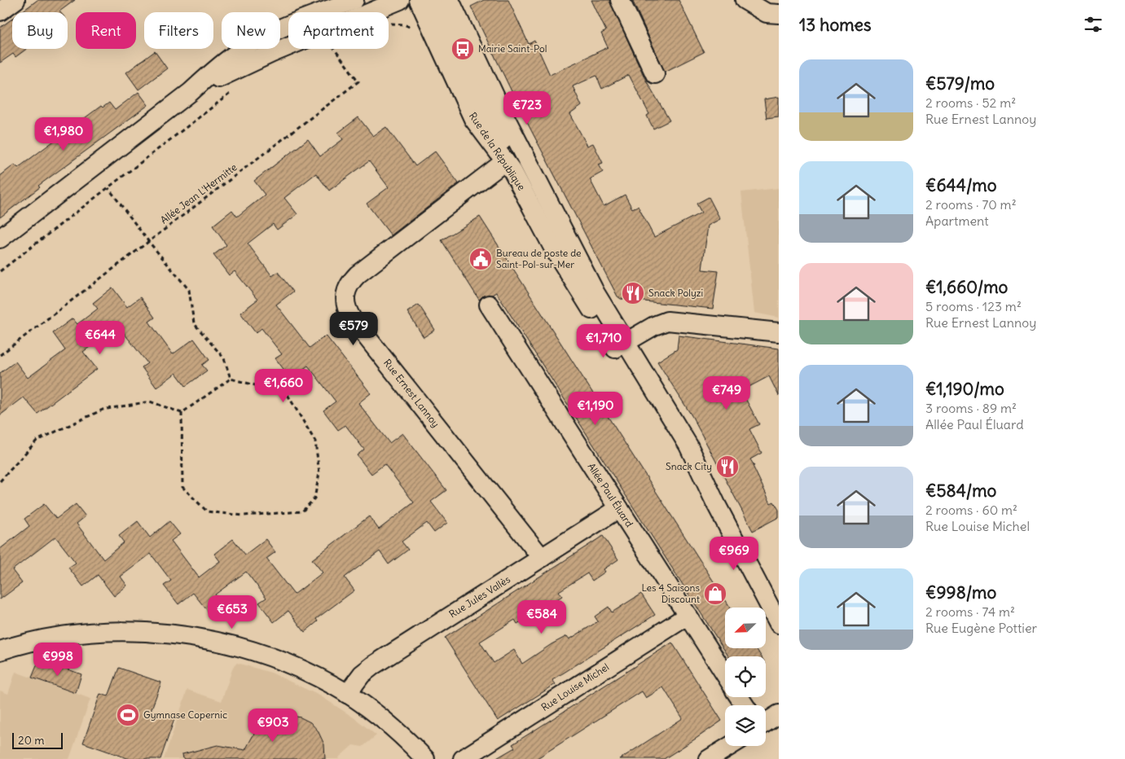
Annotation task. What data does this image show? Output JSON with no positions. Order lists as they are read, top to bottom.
{
  "streets": {
    "street": [
      "Rue de la République",
      "Rue Ernest Lannoy",
      "Allée Paul Éluard",
      "Rue Jules Vallès",
      "Rue Louise Michel"
    ],
    "path": ["Allée Jean L'Hermitte"]
  },
  "crossings": [
    ["Rue de la République", "Rue Ernest Lannoy"],
    ["Rue Ernest Lannoy", "Rue Jules Vallès"],
    ["Allée Paul Éluard", "Rue Jules Vallès"],
    ["Allée Paul Éluard", "Rue Louise Michel"]
  ],
  "places": {
    "bus stop": ["Mairie Saint-Pol"],
    "public building": ["Bureau de poste de Saint-Pol-sur-Mer"],
    "restaurant": ["Snack Polyzi", "Snack City"],
    "shop": ["Les 4 Saisons Discount"],
    "sports": ["Gymnase Copernic"]
  },
  "scale_bar": "20 m",
  "north": "bottom left",
  "page": {
    "heading": "13 homes",
    "chip": [
      "Buy",
      "Rent",
      "Filters",
      "New",
      "Apartment"
    ],
    "list": [
      {
        "name": "€579/mo",
        "note": "2 rooms · 52 m² · Rue Ernest Lannoy"
      },
      {
        "name": "€644/mo",
        "note": "2 rooms · 70 m² · Apartment"
      },
      {
        "name": "€1,660/mo",
        "note": "5 rooms · 123 m² · Rue Ernest Lannoy"
      },
      {
        "name": "€1,190/mo",
        "note": "3 rooms · 89 m² · Allée Paul Éluard"
      },
      {
        "name": "€584/mo",
        "note": "2 rooms · 60 m² · Rue Louise Michel"
      },
      {
        "name": "€998/mo",
        "note": "2 rooms · 74 m² · Rue Eugène Pottier"
      }
    ],
    "price": [
      "€723",
      "€1,980",
      "€579",
      "€644",
      "€1,710",
      "€1,660",
      "€749",
      "€1,190",
      "€969",
      "€653",
      "€584",
      "€998",
      "€903"
    ],
    "scale": "20 m"
  }
}
